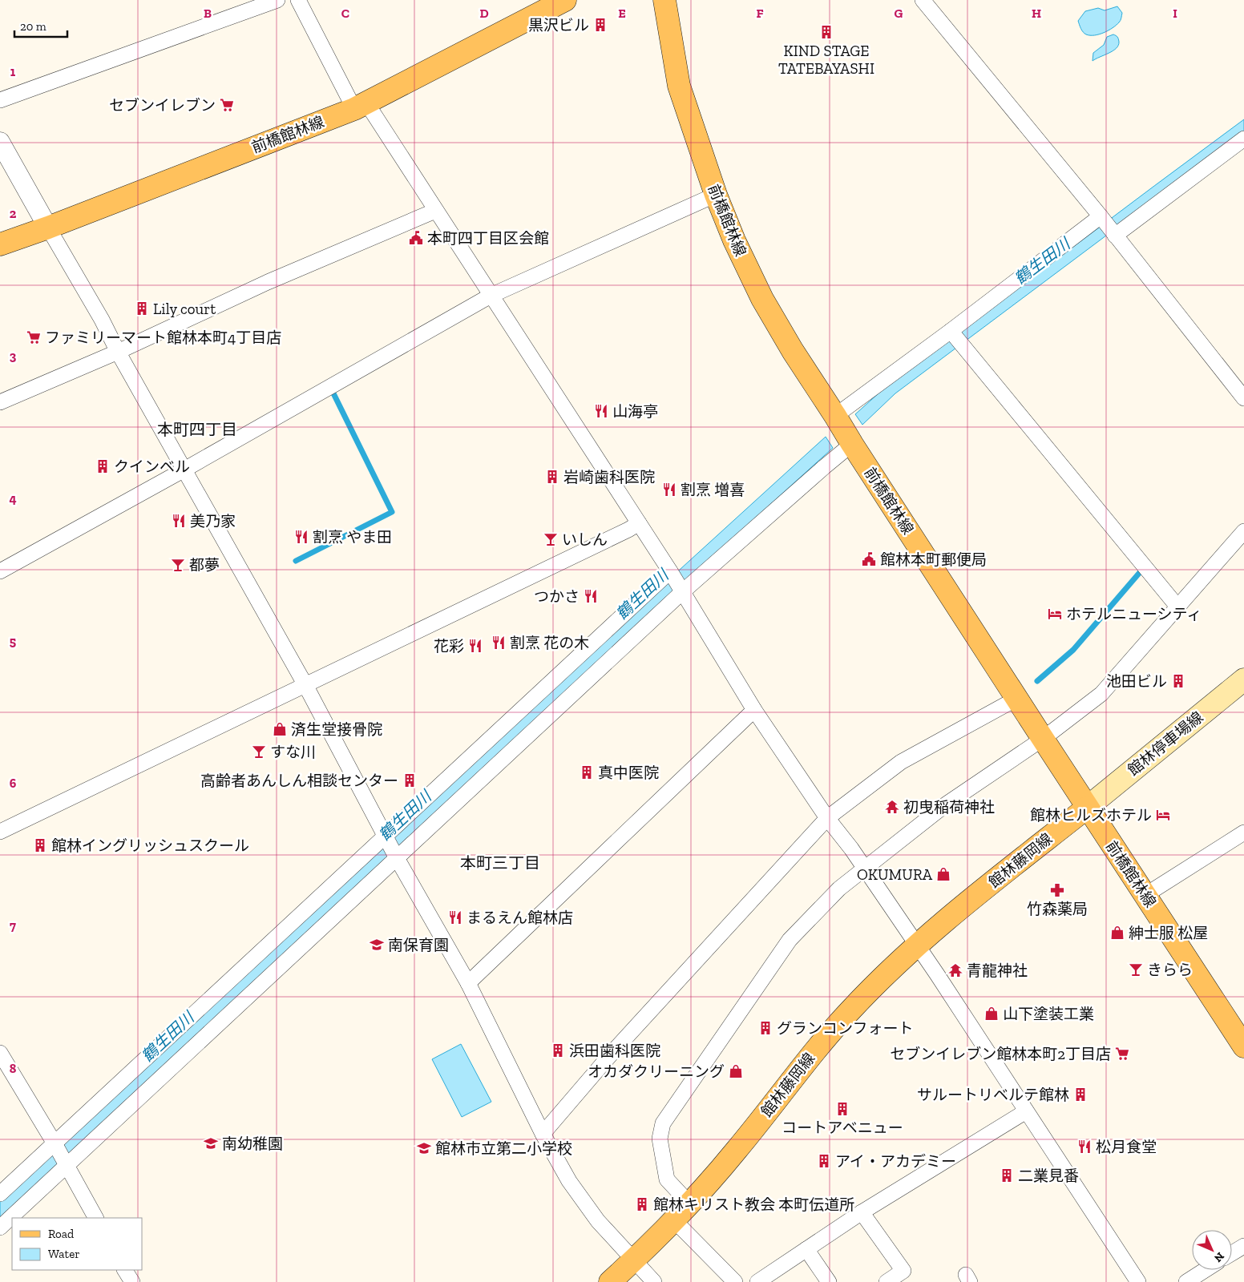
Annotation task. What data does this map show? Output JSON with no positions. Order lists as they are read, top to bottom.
{
  "streets": {
    "main road": ["前橋館林線", "館林停車場線", "館林藤岡線"]
  },
  "crossings": [
    ["前橋館林線", "館林停車場線"],
    ["前橋館林線", "館林藤岡線"],
    ["館林停車場線", "館林藤岡線"]
  ],
  "districts": ["本町四丁目", "本町三丁目"],
  "water": ["鶴生田川"],
  "places": {
    "building": [
      "黒沢ビル",
      "KIND STAGE TATEBAYASHI",
      "Lily court",
      "クインベル",
      "岩崎歯科医院",
      "池田ビル",
      "真中医院",
      "高齢者あんしん相談センター",
      "館林イングリッシュスクール",
      "グランコンフォート",
      "浜田歯科医院",
      "サルートリベルテ館林",
      "コートアベニュー",
      "アイ・アカデミー",
      "二業見番",
      "館林キリスト教会 本町伝道所"
    ],
    "supermarket": ["セブンイレブン", "ファミリーマート館林本町4丁目店", "セブンイレブン館林本町2丁目店"],
    "public building": ["本町四丁目区会館", "館林本町郵便局"],
    "restaurant": [
      "山海亭",
      "割烹 増喜",
      "美乃家",
      "割烹 やま田",
      "つかさ",
      "割烹 花の木",
      "花彩",
      "まるえん館林店",
      "松月食堂"
    ],
    "bar": [
      "いしん",
      "都夢",
      "すな川",
      "きらら"
    ],
    "hotel": ["ホテルニューシティ", "館林ヒルズホテル"],
    "shop": [
      "済生堂接骨院",
      "OKUMURA",
      "紳士服 松屋",
      "山下塗装工業",
      "オカダクリーニング"
    ],
    "temple": ["初曳稲荷神社", "青龍神社"],
    "pharmacy": ["竹森薬局"],
    "school or university": ["南保育園", "南幼稚園", "館林市立第二小学校"]
  },
  "legend": ["Road", "Water"],
  "scale_bar": "20 m",
  "north": "bottom right",
  "grid": {
    "columns": [
      "B",
      "C",
      "D",
      "E",
      "F",
      "G",
      "H",
      "I"
    ],
    "rows": [
      "1",
      "2",
      "3",
      "4",
      "5",
      "6",
      "7",
      "8"
    ]
  }
}
